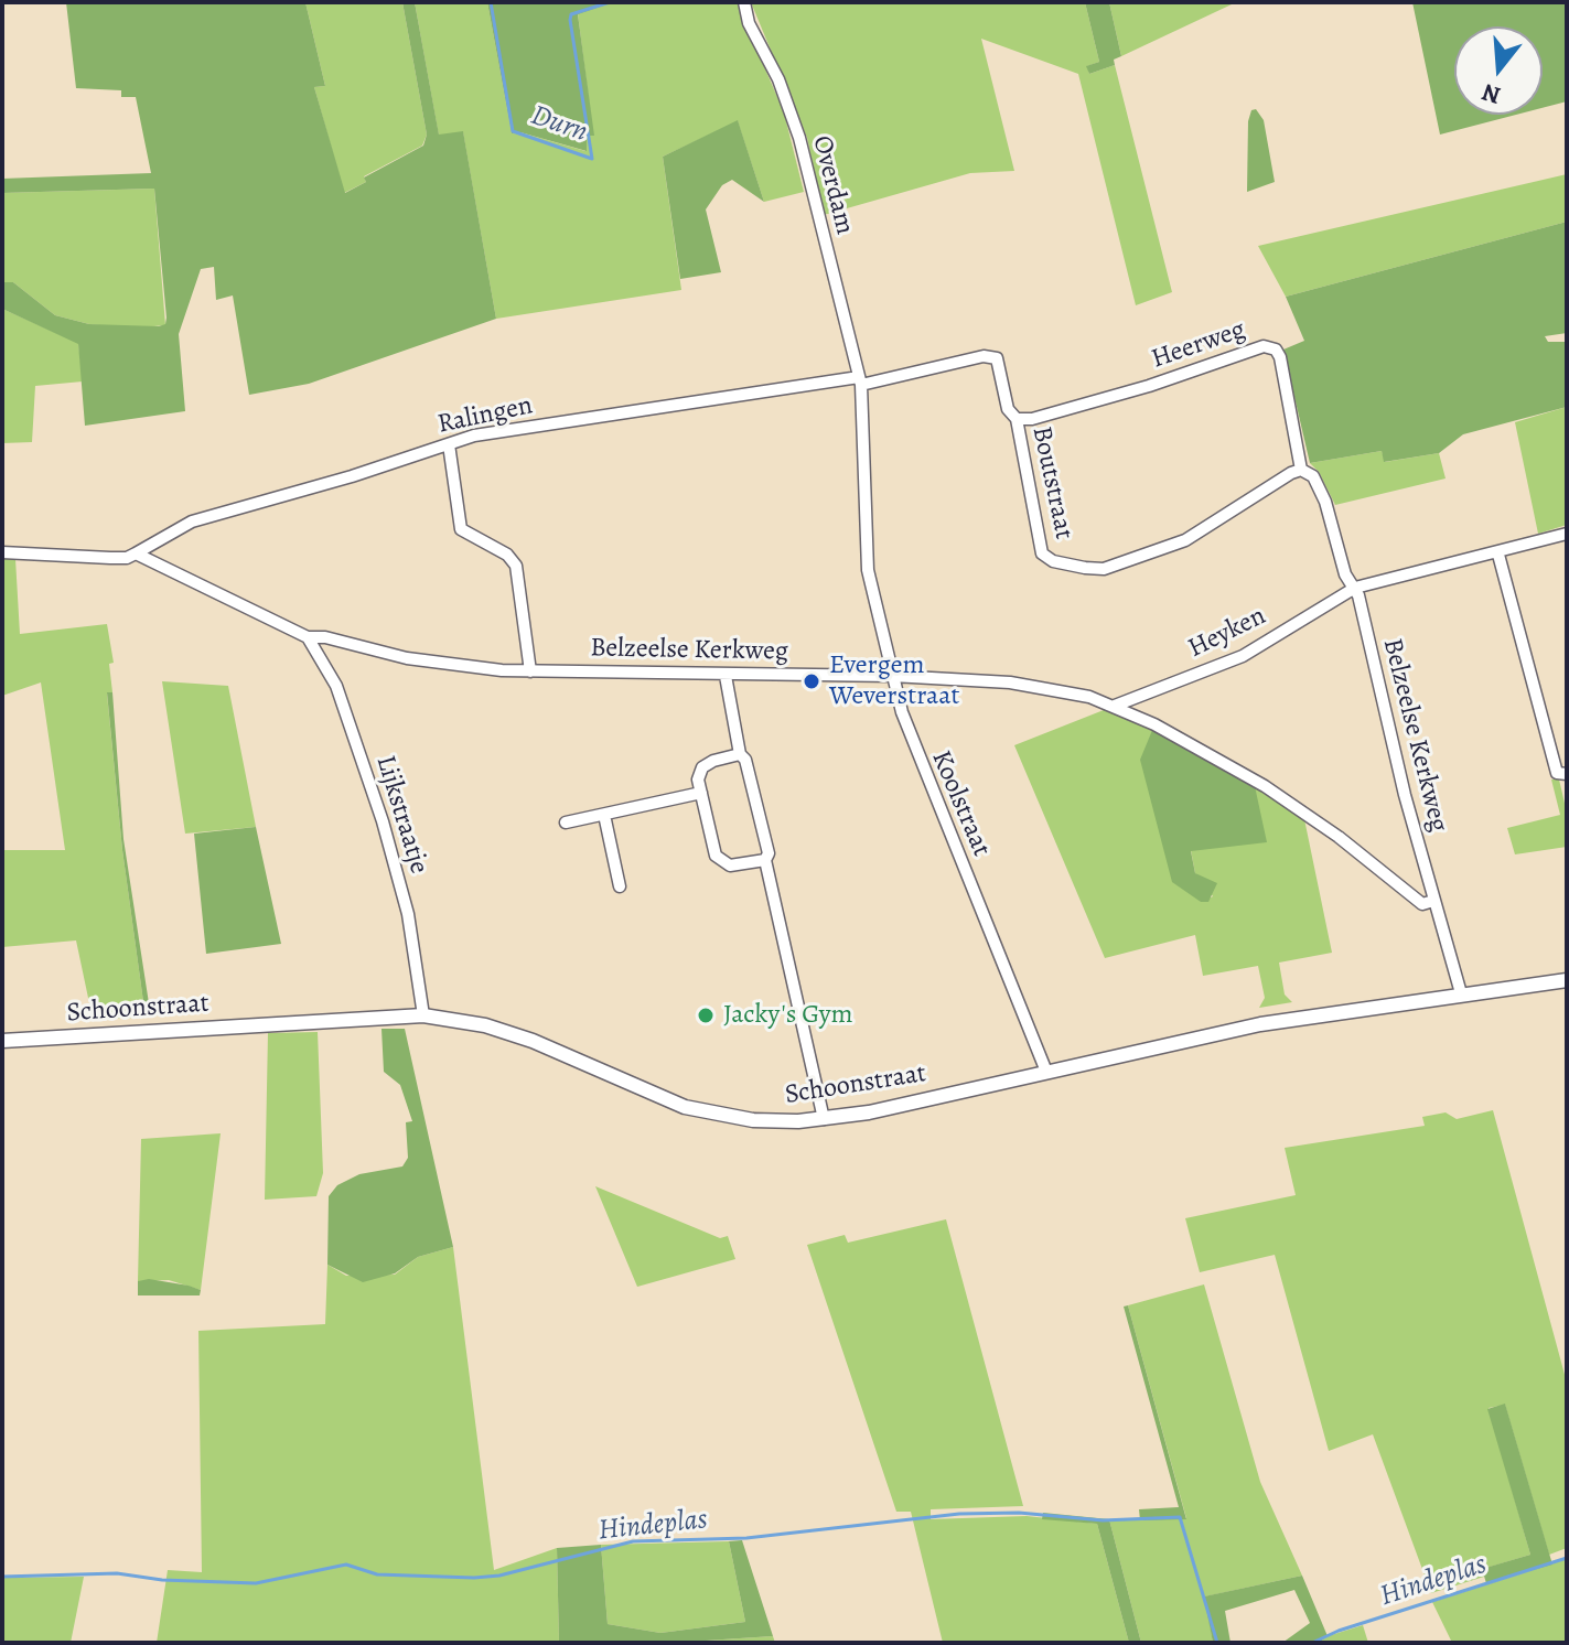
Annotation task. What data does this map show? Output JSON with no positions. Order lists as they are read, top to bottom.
{
  "streets": {
    "street": [
      "Overdam",
      "Heerweg",
      "Ralingen",
      "Boutstraat",
      "Heyken",
      "Belzeelse Kerkweg",
      "Koolstraat",
      "Lijkstraatje",
      "Schoonstraat"
    ]
  },
  "crossings": [
    ["Overdam", "Ralingen"],
    ["Overdam", "Boutstraat"],
    ["Overdam", "Koolstraat"],
    ["Heerweg", "Boutstraat"],
    ["Heerweg", "Belzeelse Kerkweg"],
    ["Ralingen", "Boutstraat"],
    ["Ralingen", "Koolstraat"],
    ["Boutstraat", "Belzeelse Kerkweg"],
    ["Boutstraat", "Koolstraat"],
    ["Heyken", "Belzeelse Kerkweg"],
    ["Belzeelse Kerkweg", "Koolstraat"],
    ["Belzeelse Kerkweg", "Lijkstraatje"],
    ["Belzeelse Kerkweg", "Schoonstraat"],
    ["Koolstraat", "Schoonstraat"],
    ["Lijkstraatje", "Schoonstraat"]
  ],
  "water": ["Durn", "Hindeplas"],
  "places": ["Evergem Weverstraat", "Jacky's Gym"],
  "north": "bottom"
}
